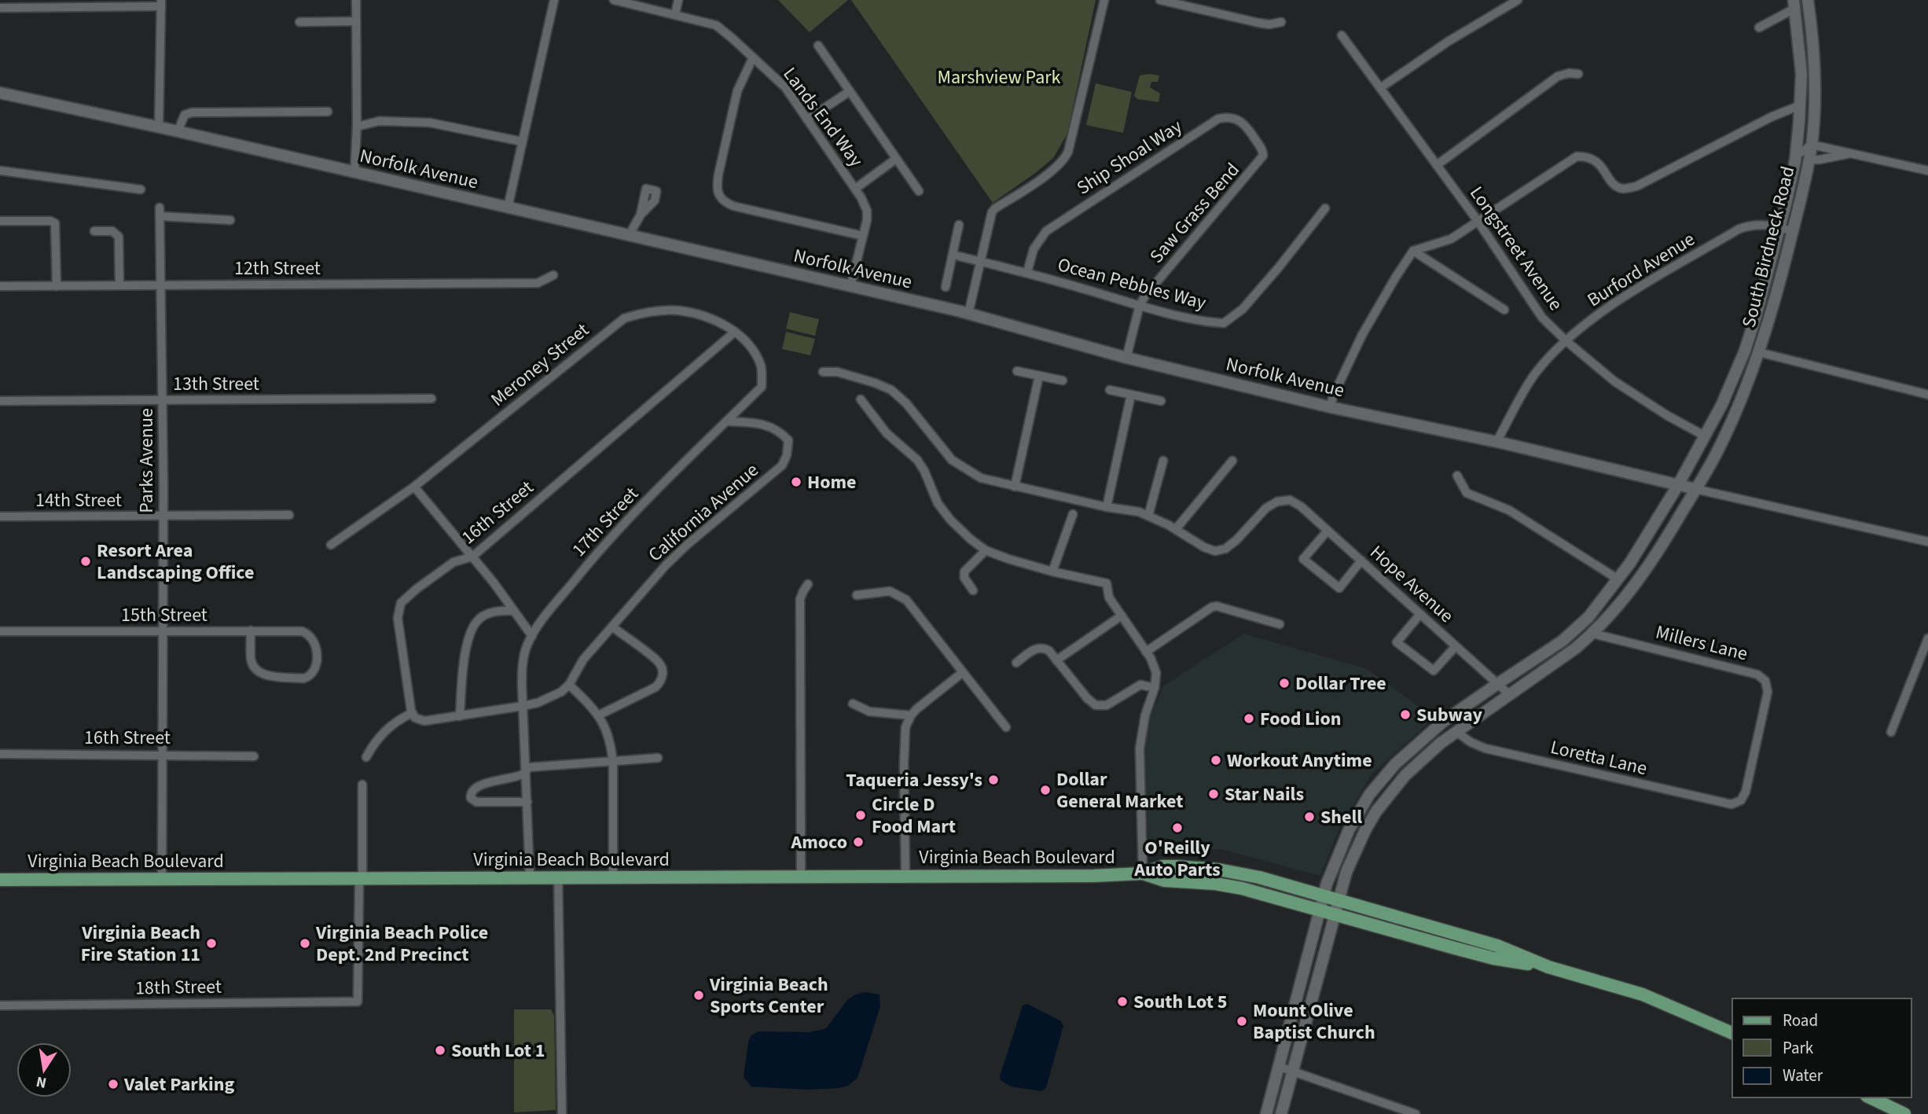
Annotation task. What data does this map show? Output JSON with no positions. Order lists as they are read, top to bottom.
{
  "streets": {
    "main road": ["Norfolk Avenue", "South Birdneck Road", "Virginia Beach Boulevard"],
    "street": [
      "Lands End Way",
      "Ship Shoal Way",
      "Saw Grass Bend",
      "Longstreet Avenue",
      "12th Street",
      "Burford Avenue",
      "Ocean Pebbles Way",
      "Meroney Street",
      "13th Street",
      "Parks Avenue",
      "14th Street",
      "16th Street",
      "California Avenue",
      "17th Street",
      "Hope Avenue",
      "15th Street",
      "Millers Lane",
      "Loretta Lane",
      "18th Street"
    ]
  },
  "crossings": [
    ["Lands End Way", "Norfolk Avenue"],
    ["Ship Shoal Way", "Saw Grass Bend"],
    ["Ship Shoal Way", "Ocean Pebbles Way"],
    ["Norfolk Avenue", "Saw Grass Bend"],
    ["Norfolk Avenue", "South Birdneck Road"],
    ["Norfolk Avenue", "Burford Avenue"],
    ["Saw Grass Bend", "Ocean Pebbles Way"],
    ["South Birdneck Road", "Longstreet Avenue"],
    ["South Birdneck Road", "Burford Avenue"],
    ["South Birdneck Road", "Hope Avenue"],
    ["South Birdneck Road", "Millers Lane"],
    ["South Birdneck Road", "Loretta Lane"],
    ["South Birdneck Road", "Virginia Beach Boulevard"],
    ["Longstreet Avenue", "Burford Avenue"],
    ["12th Street", "Parks Avenue"],
    ["Meroney Street", "16th Street"],
    ["Meroney Street", "17th Street"],
    ["13th Street", "Parks Avenue"],
    ["Parks Avenue", "14th Street"],
    ["Parks Avenue", "16th Street"],
    ["Parks Avenue", "15th Street"],
    ["Parks Avenue", "Virginia Beach Boulevard"],
    ["California Avenue", "17th Street"],
    ["17th Street", "Virginia Beach Boulevard"],
    ["Millers Lane", "Loretta Lane"],
    ["Virginia Beach Boulevard", "18th Street"]
  ],
  "parks": ["Marshview Park"],
  "places": [
    "Home",
    "Resort Area Landscaping Office",
    "Dollar Tree",
    "Subway",
    "Food Lion",
    "Workout Anytime",
    "Taqueria Jessy's",
    "Dollar General Market",
    "Star Nails",
    "Circle D Food Mart",
    "Shell",
    "O'Reilly Auto Parts",
    "Amoco",
    "Virginia Beach Fire Station 11",
    "Virginia Beach Police Dept. 2nd Precinct",
    "Virginia Beach Sports Center",
    "South Lot 5",
    "Mount Olive Baptist Church",
    "South Lot 1",
    "Valet Parking"
  ],
  "legend": ["Road", "Park", "Water"],
  "north": "bottom"
}
